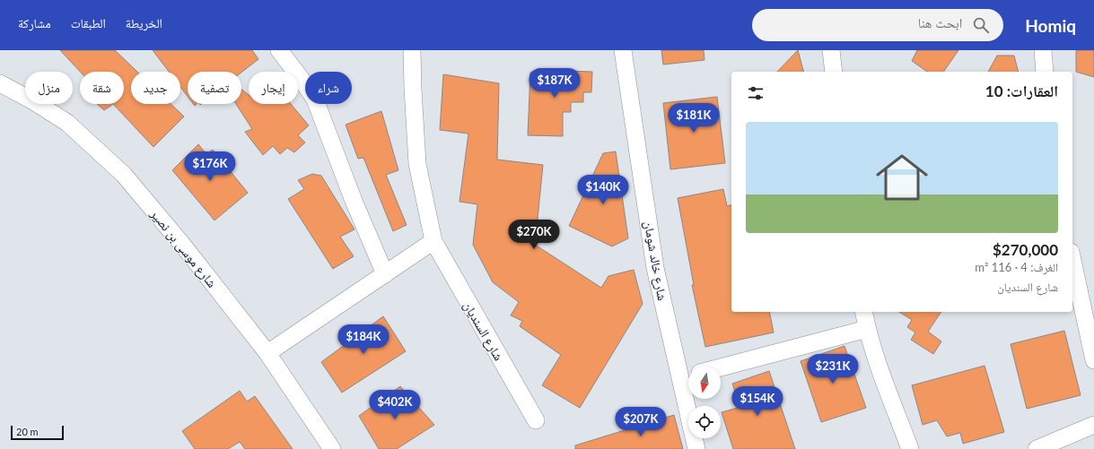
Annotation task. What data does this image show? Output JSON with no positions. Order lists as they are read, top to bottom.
{
  "streets": {
    "street": ["شارع موسى بن نصير", "شارع خالد شومان", "شارع السنديان"]
  },
  "scale_bar": "20 m",
  "north": "bottom",
  "page": {
    "header": "Homiq",
    "search": "ابحث هنا",
    "nav": ["الخريطة", "الطبقات", "مشاركة"],
    "price": [
      "$187K",
      "$181K",
      "$176K",
      "$140K",
      "$270K",
      "$184K",
      "$231K",
      "$154K",
      "$402K",
      "$207K"
    ],
    "chip": [
      "شراء",
      "إيجار",
      "تصفية",
      "جديد",
      "شقة",
      "منزل"
    ],
    "heading": "العقارات: 10",
    "list": [
      {
        "name": "$270,000",
        "note": "الغرف: 4 · 116 m² · شارع السنديان"
      }
    ],
    "scale": "20 m"
  }
}
